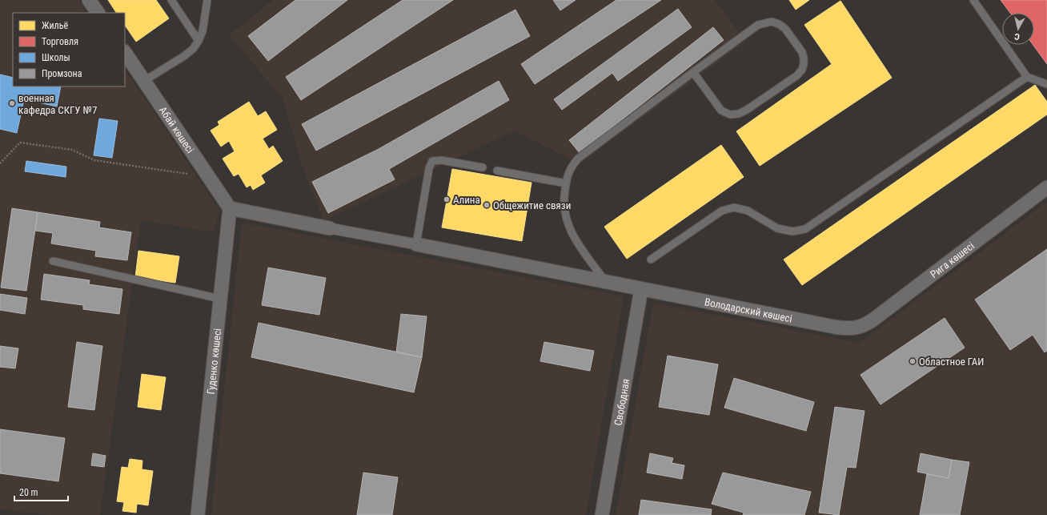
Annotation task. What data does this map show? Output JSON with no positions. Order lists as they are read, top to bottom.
{
  "streets": {
    "street": [
      "Абай көшесі",
      "Рига көшесі",
      "Володарский көшесі",
      "Гуденко көшесі",
      "Свободная"
    ]
  },
  "crossings": [
    ["Абай көшесі", "Гуденко көшесі"],
    ["Рига көшесі", "Володарский көшесі"],
    ["Володарский көшесі", "Свободная"]
  ],
  "places": [
    "военная кафедра СКГУ №7",
    "Алина",
    "Общежитие связи",
    "Областное ГАИ"
  ],
  "legend": [
    "Жильё",
    "Торговля",
    "Школы",
    "Промзона"
  ],
  "scale_bar": "20 m",
  "north": "bottom"
}
